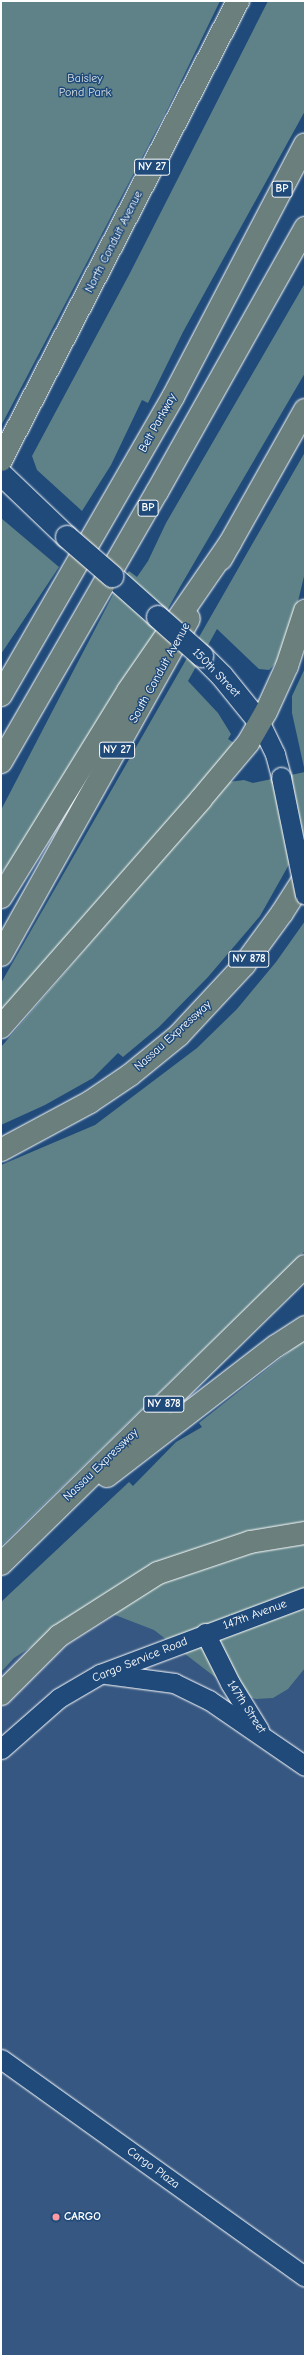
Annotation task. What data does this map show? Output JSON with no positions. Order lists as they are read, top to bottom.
{
  "streets": {
    "main road": [
      "NY 27",
      "BP",
      "North Conduit Avenue",
      "Belt Parkway",
      "South Conduit Avenue",
      "150th Street",
      "NY 878",
      "Nassau Expressway"
    ],
    "street": [
      "147th Avenue",
      "Cargo Service Road",
      "147th Street",
      "Cargo Plaza"
    ]
  },
  "crossings": [
    ["147th Avenue", "Cargo Service Road"],
    ["147th Avenue", "147th Street"],
    ["Cargo Service Road", "147th Street"]
  ],
  "parks": ["Baisley Pond Park"],
  "places": ["CARGO"]
}
